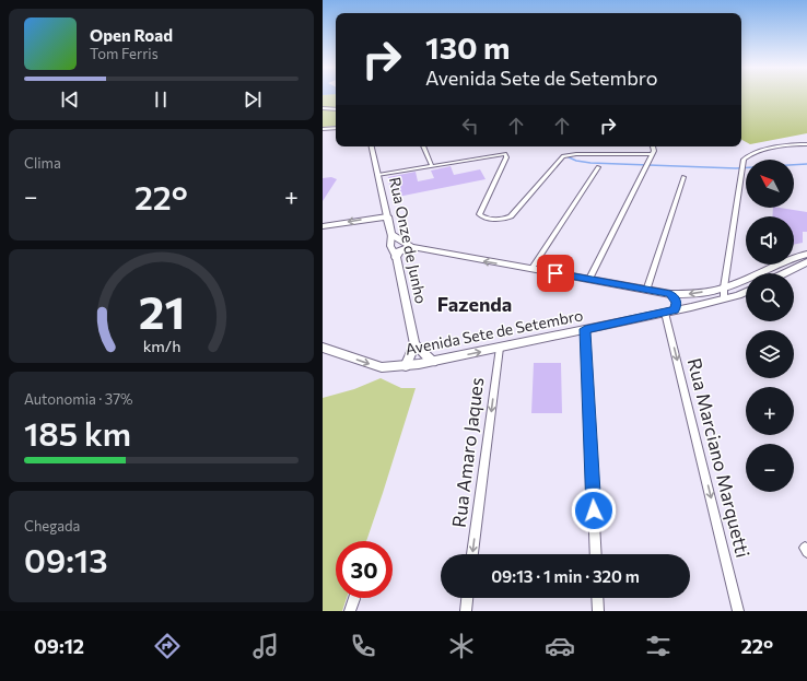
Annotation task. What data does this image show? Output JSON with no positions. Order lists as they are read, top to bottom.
{
  "streets": {
    "main road": ["Rua Onze de Junho", "Avenida Sete de Setembro"],
    "street": ["Rua Amaro Jaques", "Rua Marciano Marquetti"]
  },
  "crossings": [
    ["Avenida Sete de Setembro", "Rua Amaro Jaques"],
    ["Avenida Sete de Setembro", "Rua Marciano Marquetti"]
  ],
  "one_way": ["Avenida Sete de Setembro", "Rua Amaro Jaques", "Rua Marciano Marquetti"],
  "districts": ["Fazenda"],
  "north": "top left",
  "page": {
    "turn": ["130 m", "Avenida Sete de Setembro"],
    "song": ["Open Road", "Tom Ferris"],
    "tile": [
      "Clima",
      ["Autonomia · 37%", "185 km"],
      ["Chegada", "09:13"]
    ],
    "map_buttons": ["+", "−"],
    "heat": ["−", "22°", "+"],
    "limit": "30",
    "trip": "09:13 · 1 min · 320 m",
    "tabs": ["09:12", "22°"],
    "gauge": ["21", "km/h"]
  }
}
